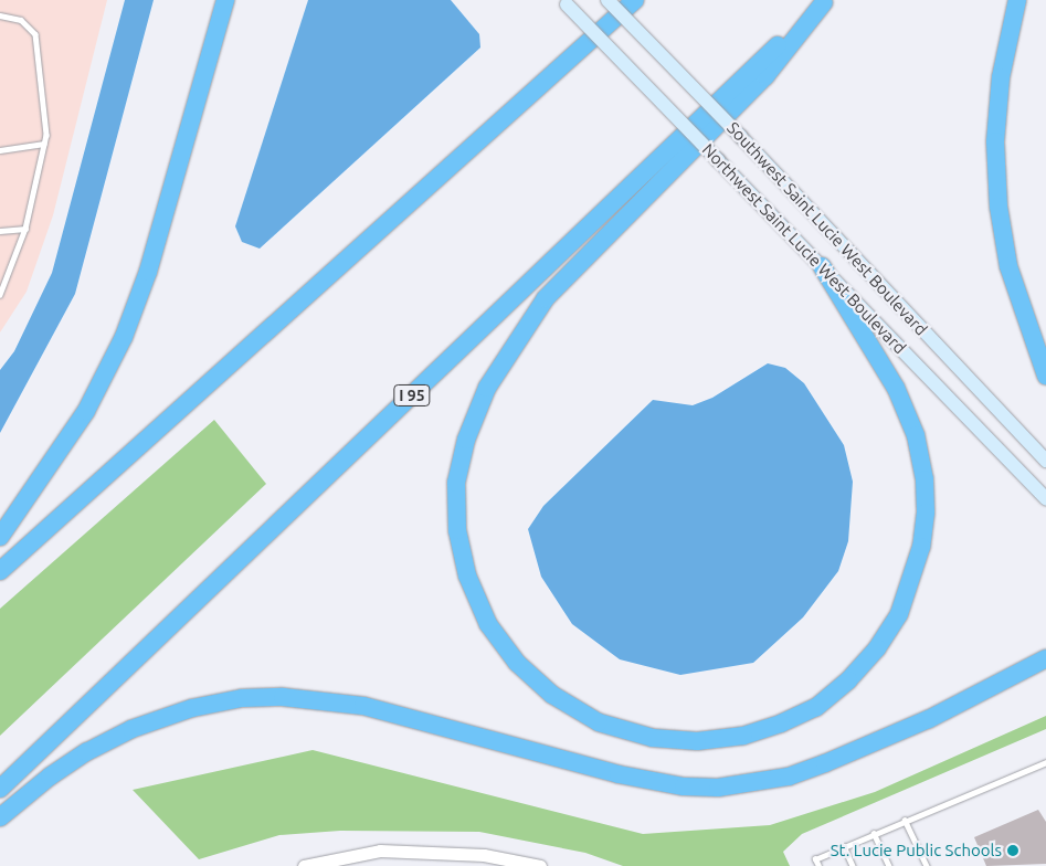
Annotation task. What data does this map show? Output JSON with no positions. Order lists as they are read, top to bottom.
{
  "streets": {
    "highway": ["I 95"],
    "main road": ["Southwest Saint Lucie West Boulevard", "Northwest Saint Lucie West Boulevard"]
  },
  "places": ["St. Lucie Public Schools"]
}
